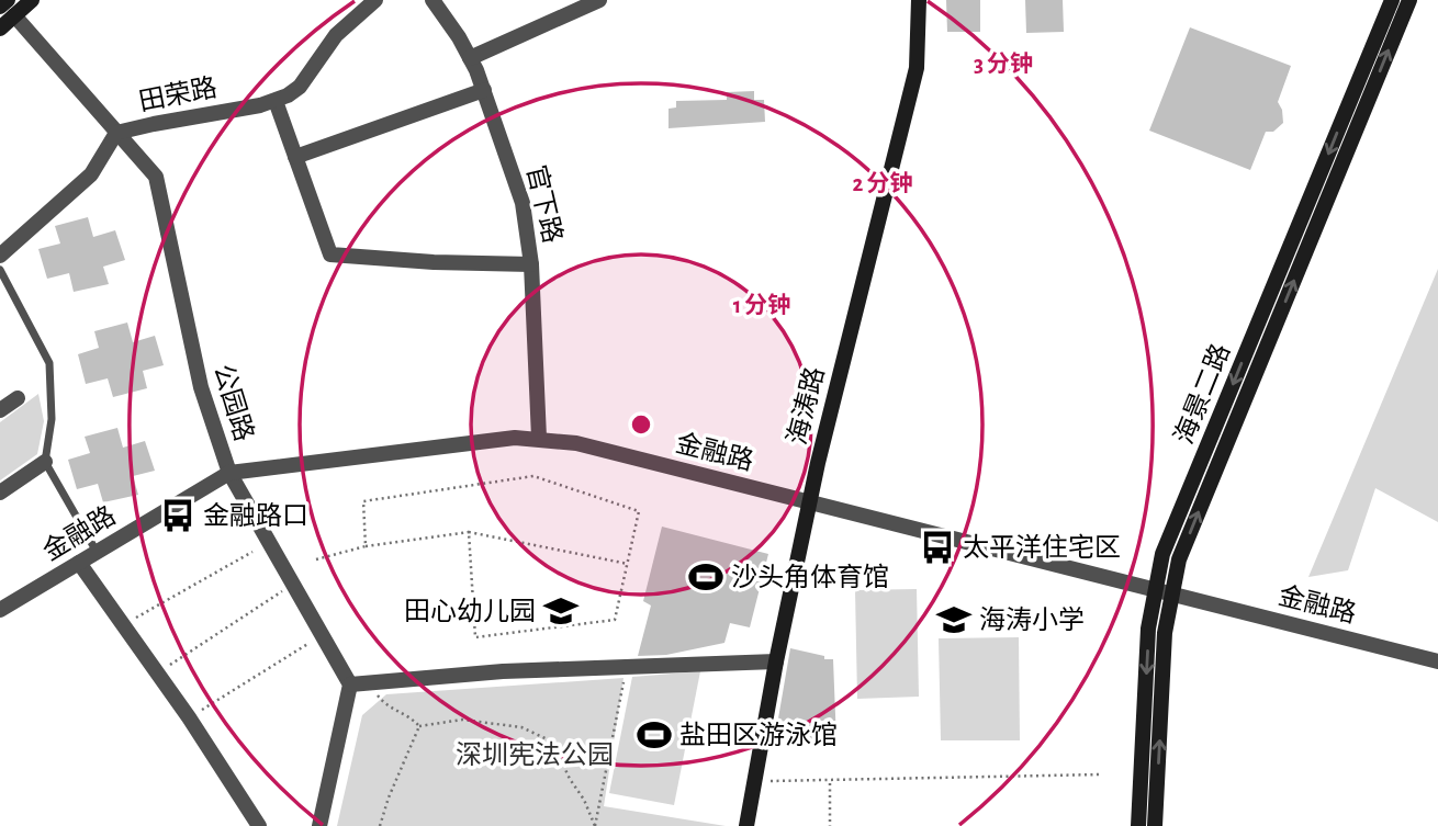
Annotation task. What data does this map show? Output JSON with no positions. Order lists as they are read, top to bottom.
{
  "streets": {
    "street": [
      "田荣路",
      "官下路",
      "海景二路",
      "公园路",
      "海涛路",
      "金融路"
    ]
  },
  "crossings": [
    ["田荣路", "公园路"],
    ["官下路", "金融路"],
    ["海景二路", "金融路"],
    ["公园路", "金融路"],
    ["海涛路", "金融路"]
  ],
  "parks": ["深圳宪法公园"],
  "places": {
    "bus stop": ["金融路口", "太平洋住宅区"],
    "sports": ["沙头角体育馆", "盐田区游泳馆"],
    "school or university": ["田心幼儿园", "海涛小学"]
  },
  "rings": ["3 分钟", "2 分钟", "1 分钟"]
}
